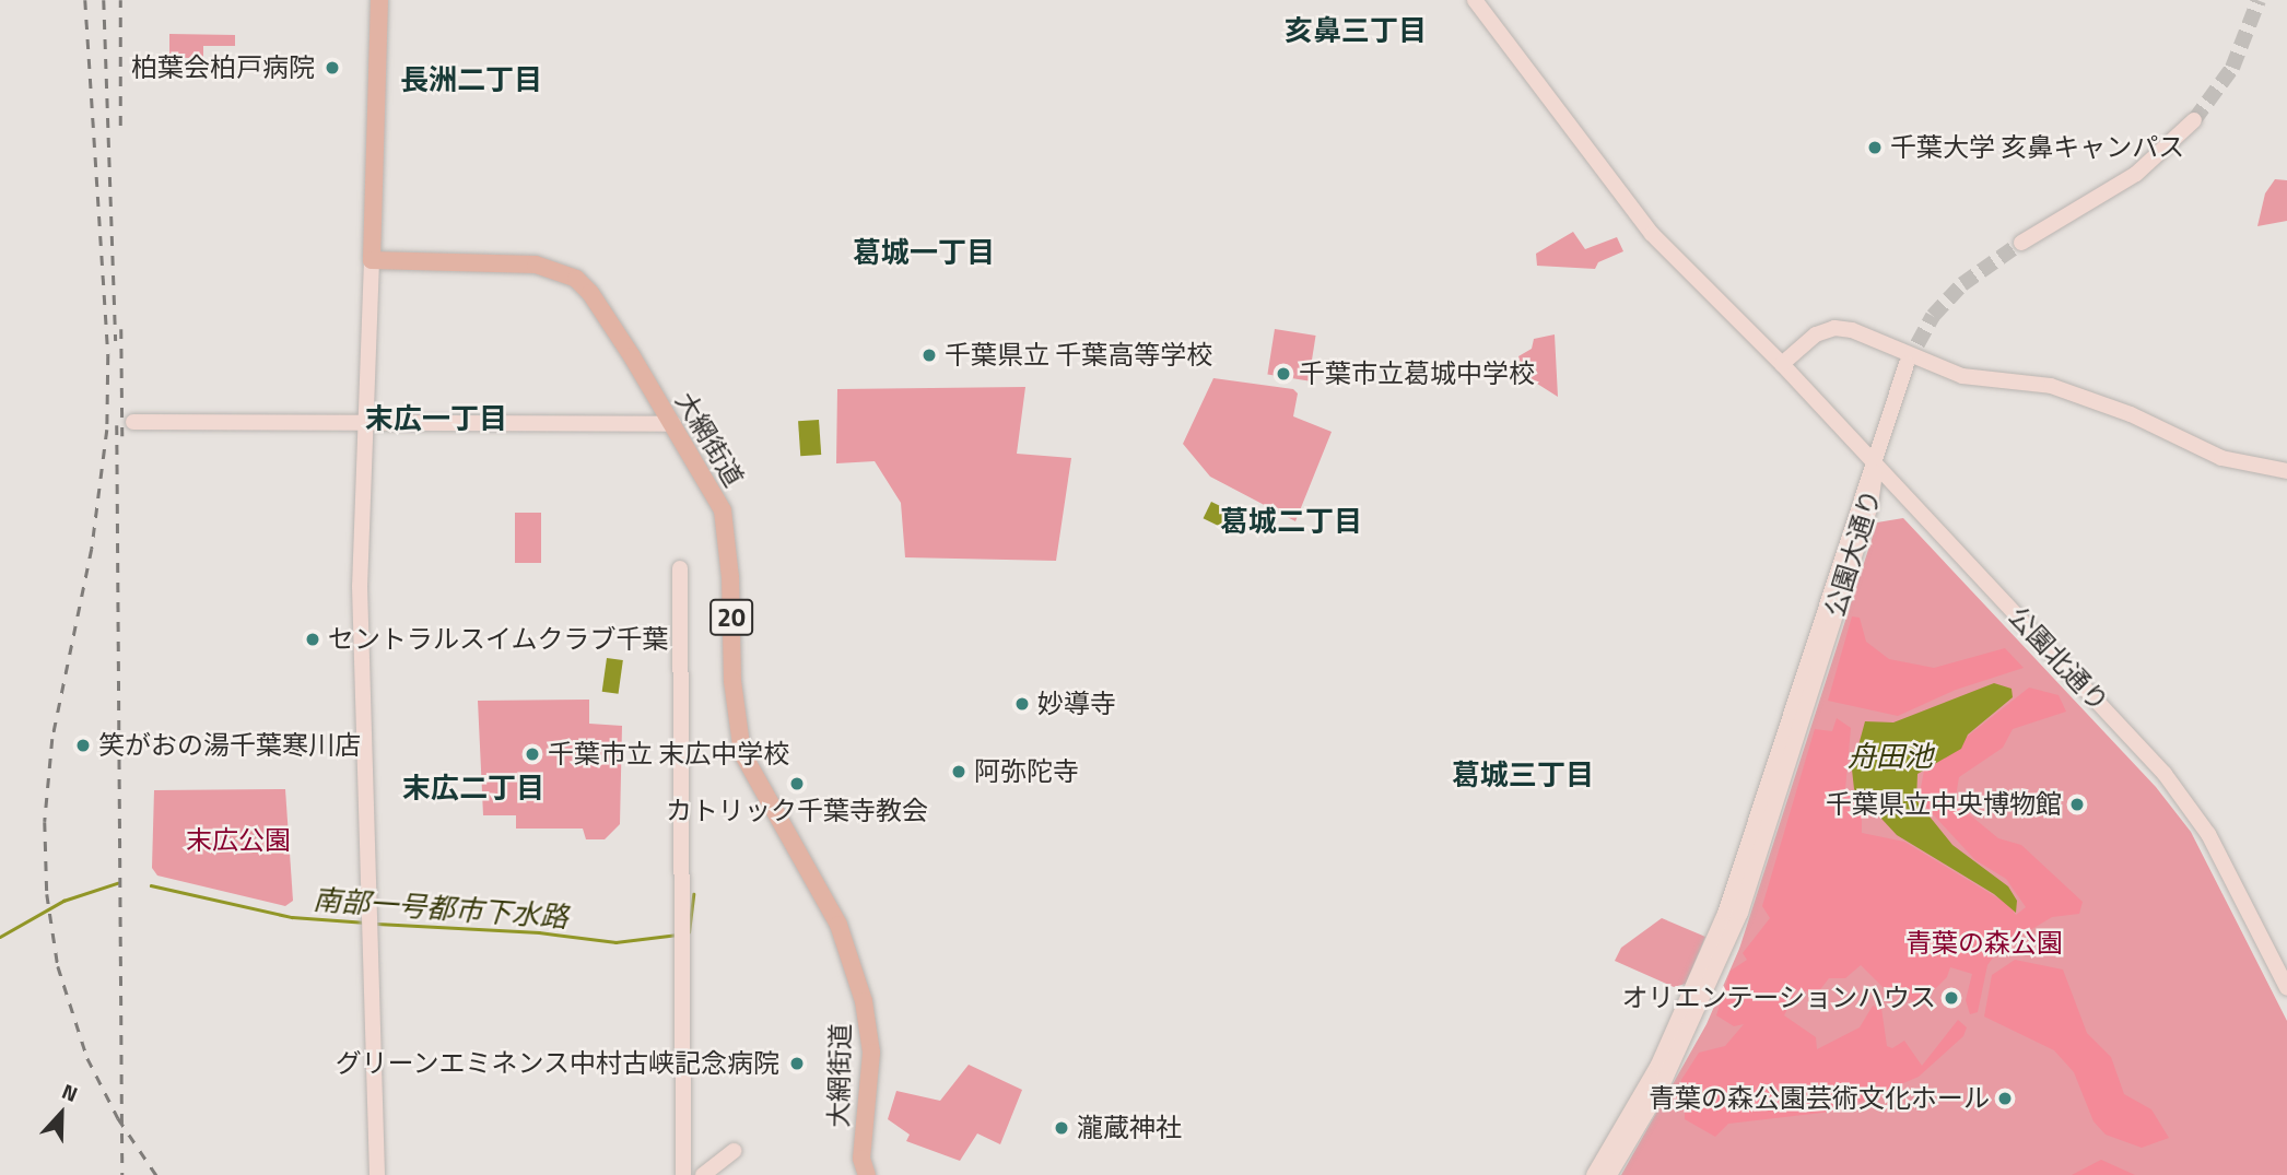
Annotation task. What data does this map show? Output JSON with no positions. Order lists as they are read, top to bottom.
{
  "streets": {
    "main road": ["大網街道", "20"],
    "street": ["公園大通り", "公園北通り"]
  },
  "crossings": [
    ["公園大通り", "公園北通り"]
  ],
  "districts": [
    "亥鼻三丁目",
    "長洲二丁目",
    "葛城一丁目",
    "末広一丁目",
    "葛城二丁目",
    "葛城三丁目",
    "末広二丁目"
  ],
  "water": ["舟田池", "南部一号都市下水路"],
  "parks": ["末広公園", "青葉の森公園"],
  "places": [
    "柏葉会柏戸病院",
    "千葉大学 亥鼻キャンパス",
    "千葉県立 千葉高等学校",
    "千葉市立葛城中学校",
    "セントラルスイムクラブ千葉",
    "妙導寺",
    "笑がおの湯千葉寒川店",
    "千葉市立 末広中学校",
    "阿弥陀寺",
    "カトリック千葉寺教会",
    "千葉県立中央博物館",
    "オリエンテーションハウス",
    "グリーンエミネンス中村古峡記念病院",
    "青葉の森公園芸術文化ホール",
    "瀧蔵神社"
  ],
  "north": "top"
}
